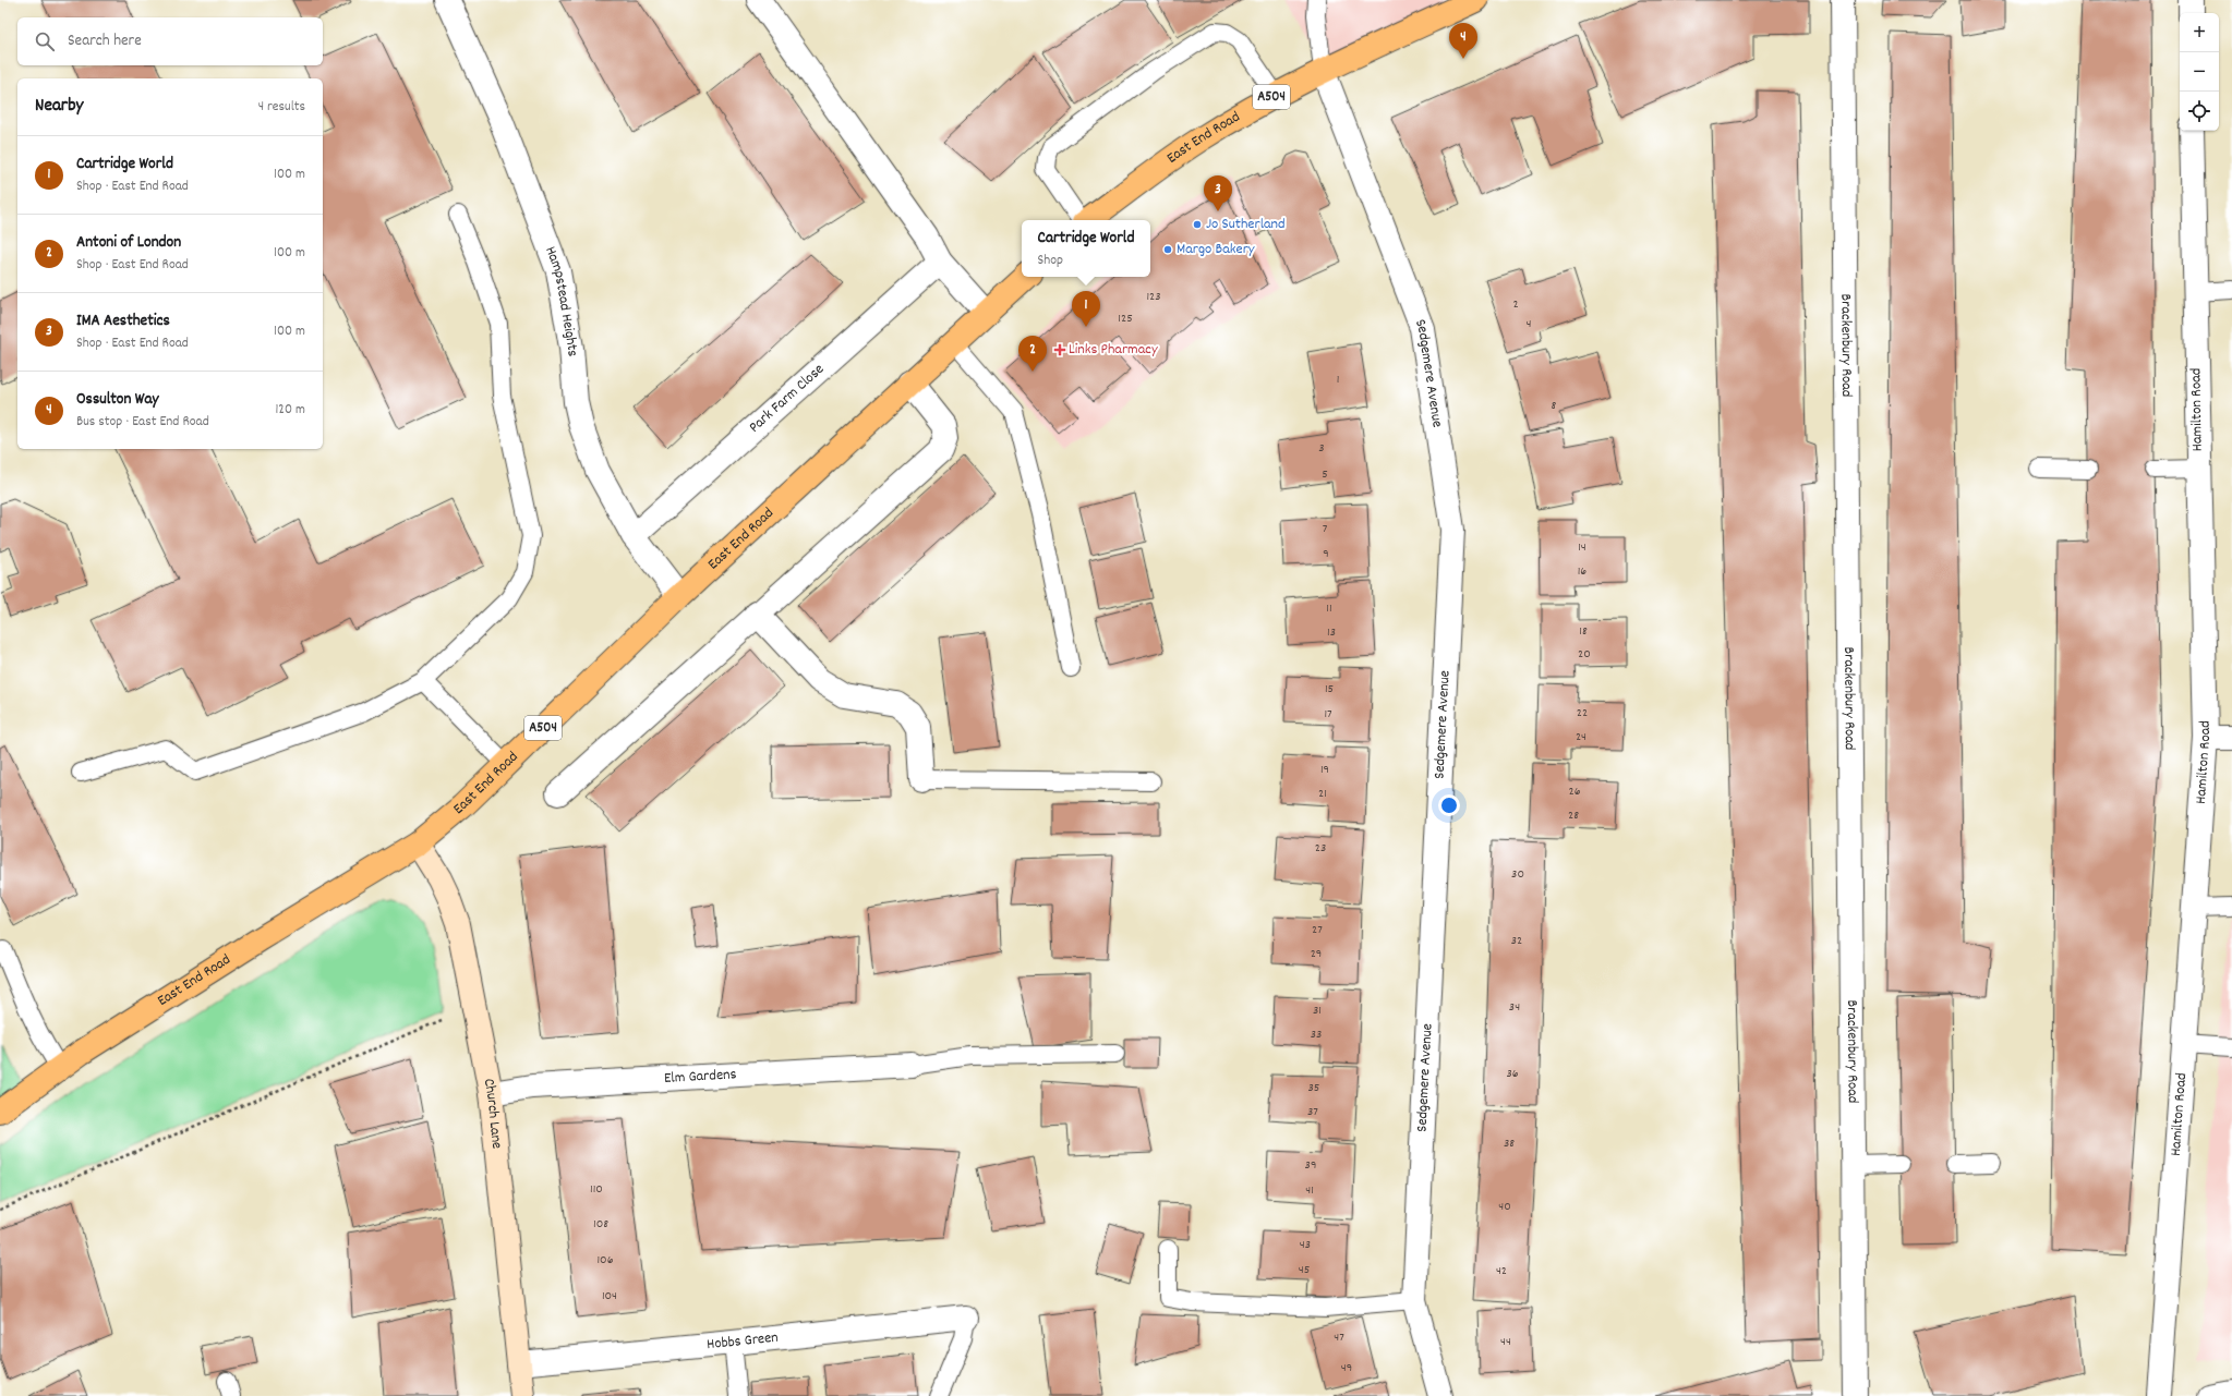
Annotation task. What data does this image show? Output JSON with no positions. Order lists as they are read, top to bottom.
{
  "streets": {
    "main road": ["A504", "East End Road"],
    "street": [
      "Hampstead Heights",
      "Brackenbury Road",
      "Sedgemere Avenue",
      "Park Farm Close",
      "Hamilton Road",
      "Elm Gardens",
      "Church Lane",
      "Hobbs Green"
    ]
  },
  "crossings": [
    ["East End Road", "Hampstead Heights"],
    ["East End Road", "Sedgemere Avenue"],
    ["East End Road", "Church Lane"],
    ["Hampstead Heights", "Park Farm Close"],
    ["Elm Gardens", "Church Lane"],
    ["Church Lane", "Hobbs Green"]
  ],
  "places": {
    "other": ["Jo Sutherland", "Margo Bakery"],
    "health": ["Links Pharmacy"]
  },
  "house_numbers": [
    "123",
    "2",
    "125",
    "4",
    "1",
    "8",
    "3",
    "5",
    "7",
    "14",
    "9",
    "16",
    "11",
    "18",
    "13",
    "20",
    "15",
    "22",
    "17",
    "24",
    "19",
    "26",
    "21",
    "28",
    "23",
    "30",
    "27",
    "32",
    "29",
    "34",
    "31",
    "33",
    "36",
    "35",
    "37",
    "38",
    "39",
    "110",
    "41",
    "40",
    "108",
    "43",
    "106",
    "45",
    "42",
    "104",
    "47",
    "44",
    "49"
  ],
  "page": {
    "map_buttons": ["+", "−"],
    "search": "Search here",
    "pins": [
      "4",
      "3",
      "1",
      "2"
    ],
    "heading": ["Nearby", "4 results"],
    "list": [
      {
        "mark": "1",
        "name": "Cartridge World",
        "note": "Shop · East End Road",
        "value": "100 m"
      },
      {
        "mark": "2",
        "name": "Antoni of London",
        "note": "Shop · East End Road",
        "value": "100 m"
      },
      {
        "mark": "3",
        "name": "IMA Aesthetics",
        "note": "Shop · East End Road",
        "value": "100 m"
      },
      {
        "mark": "4",
        "name": "Ossulton Way",
        "note": "Bus stop · East End Road",
        "value": "120 m"
      }
    ],
    "popup": ["Cartridge World", "Shop"]
  }
}
